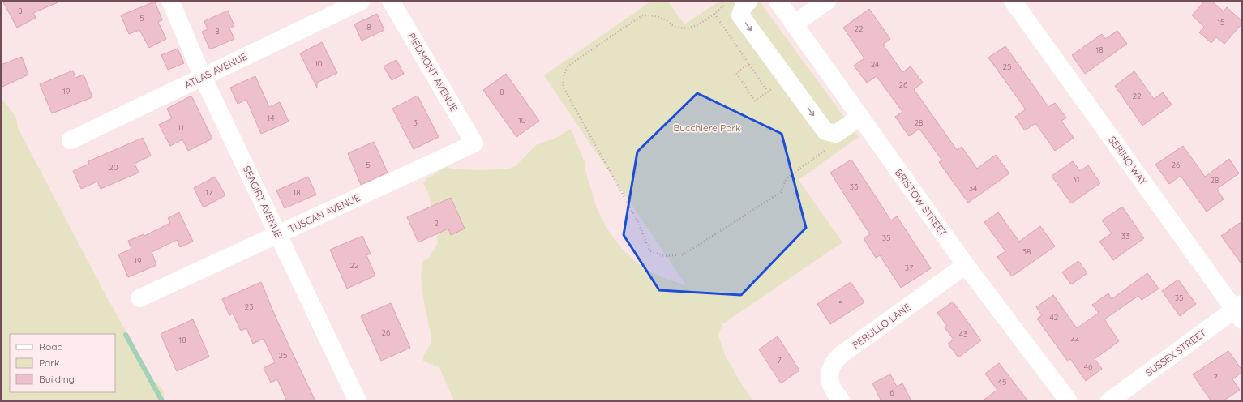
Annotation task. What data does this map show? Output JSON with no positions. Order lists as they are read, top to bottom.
{
  "streets": {
    "street": [
      "ATLAS AVENUE",
      "PIEDMONT AVENUE",
      "SERINO WAY",
      "SEAGIRT AVENUE",
      "BRISTOW STREET",
      "TUSCAN AVENUE",
      "PERULLO LANE",
      "SUSSEX STREET"
    ]
  },
  "crossings": [
    ["ATLAS AVENUE", "SEAGIRT AVENUE"],
    ["PIEDMONT AVENUE", "TUSCAN AVENUE"],
    ["SERINO WAY", "SUSSEX STREET"],
    ["SEAGIRT AVENUE", "TUSCAN AVENUE"],
    ["BRISTOW STREET", "PERULLO LANE"]
  ],
  "parks": ["Bucchiere Park"],
  "house_numbers": [
    "8",
    "5",
    "15",
    "8",
    "22",
    "8",
    "18",
    "10",
    "24",
    "25",
    "26",
    "19",
    "8",
    "22",
    "14",
    "10",
    "3",
    "28",
    "11",
    "5",
    "26",
    "20",
    "31",
    "28",
    "33",
    "34",
    "17",
    "18",
    "2",
    "33",
    "35",
    "38",
    "19",
    "22",
    "37",
    "35",
    "5",
    "23",
    "42",
    "26",
    "43",
    "18",
    "44",
    "25",
    "7",
    "46",
    "7",
    "45",
    "6"
  ],
  "legend": ["Road", "Park", "Building"]
}
